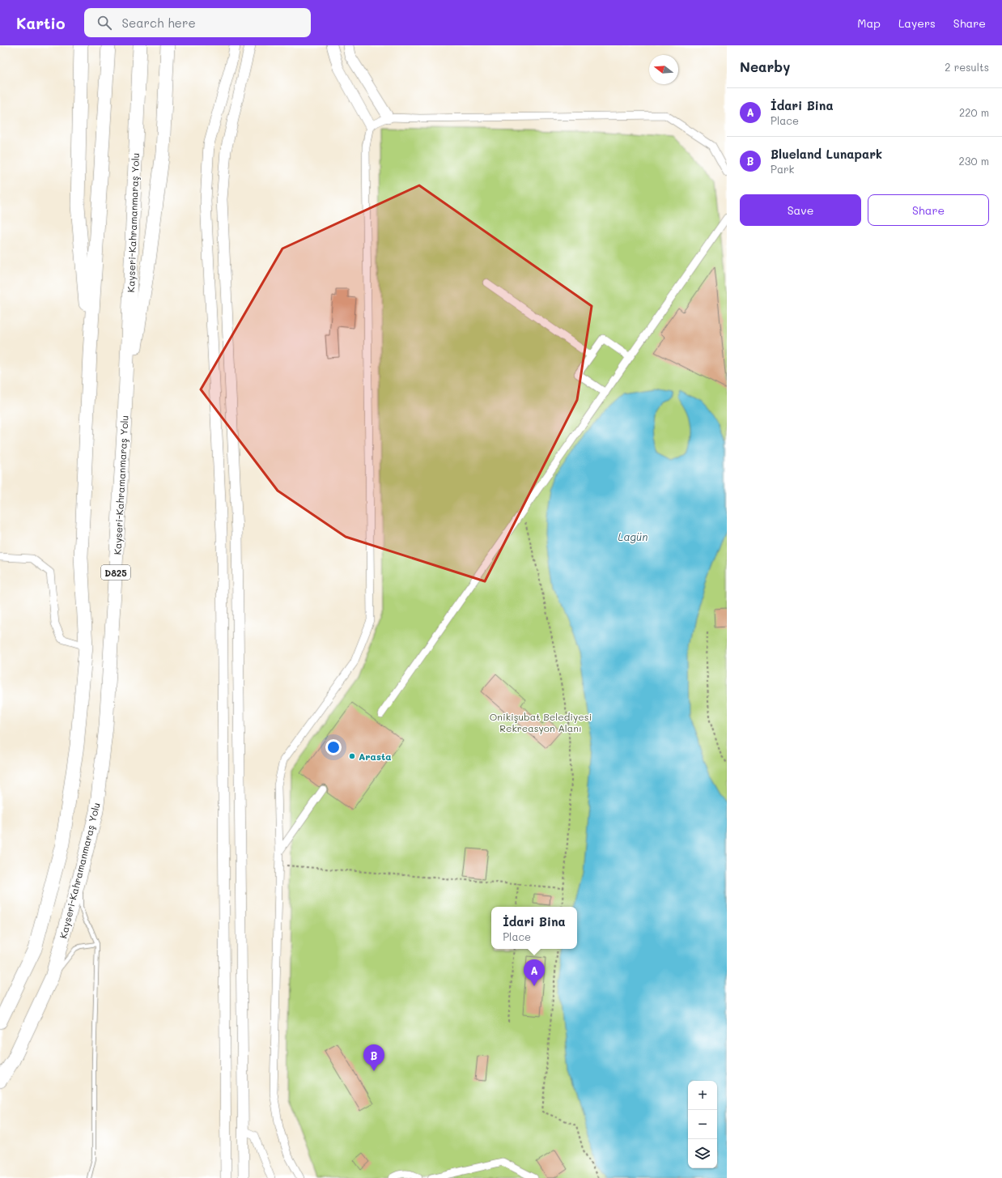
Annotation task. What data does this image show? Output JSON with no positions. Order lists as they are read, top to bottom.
{
  "streets": {
    "highway": ["Kayseri-Kahramanmaraş Yolu", "D825"]
  },
  "water": ["Lagün"],
  "parks": ["Onikişubat Belediyesi Rekreasyon Alanı"],
  "places": ["Arasta"],
  "north": "left",
  "page": {
    "header": "Kartio",
    "search": "Search here",
    "nav": ["Map", "Layers", "Share"],
    "heading": ["Nearby", "2 results"],
    "list": [
      {
        "mark": "A",
        "name": "İdari Bina",
        "note": "Place",
        "value": "220 m"
      },
      {
        "mark": "B",
        "name": "Blueland Lunapark",
        "note": "Park",
        "value": "230 m"
      }
    ],
    "buttons": ["Save", "Share"],
    "popup": ["İdari Bina", "Place"],
    "pins": ["A", "B"],
    "map_buttons": ["+", "−"]
  }
}
